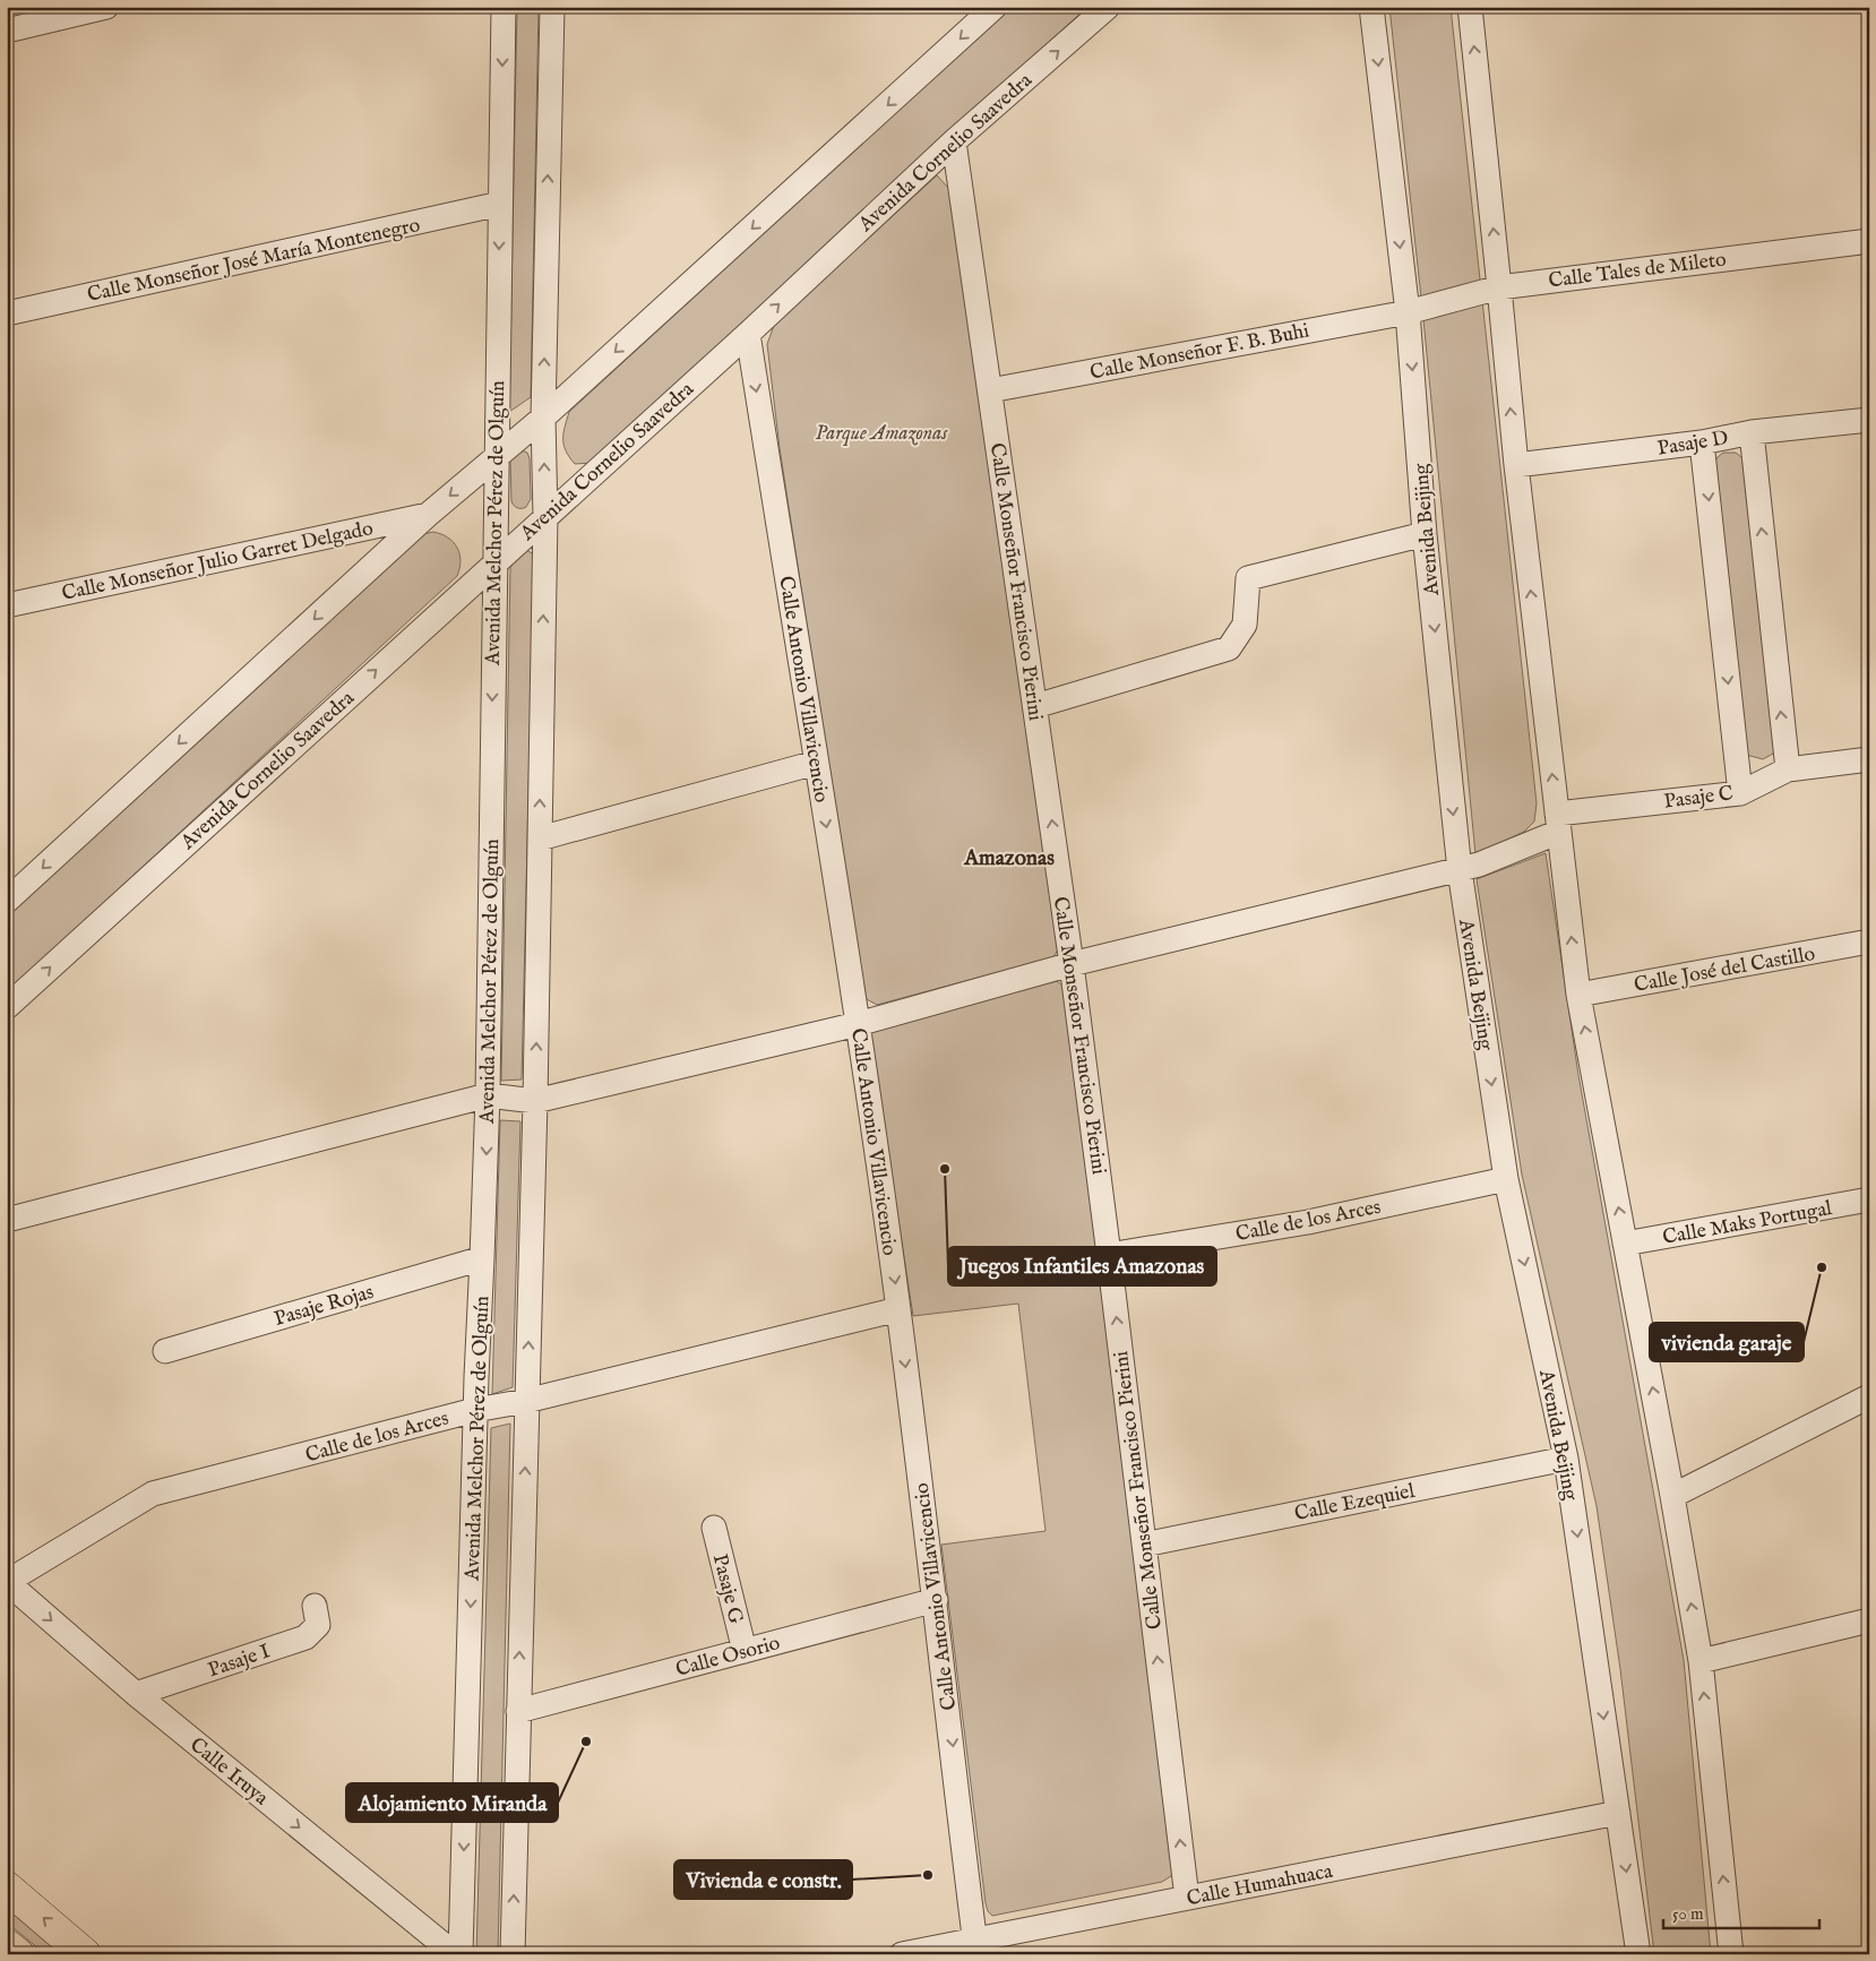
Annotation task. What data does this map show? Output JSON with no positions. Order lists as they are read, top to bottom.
{
  "streets": {
    "street": [
      "Avenida Cornelio Saavedra",
      "Calle Monseñor José María Montenegro",
      "Calle Tales de Mileto",
      "Calle Monseñor F. B. Buhi",
      "Pasaje D",
      "Avenida Melchor Pérez de Olguín",
      "Avenida Beijing",
      "Calle Monseñor Julio Garret Delgado",
      "Calle Monseñor Francisco Pierini",
      "Calle Antonio Villavicencio",
      "Pasaje C",
      "Calle José del Castillo",
      "Calle de los Arces",
      "Calle Maks Portugal",
      "Pasaje Rojas",
      "Calle Ezequiel",
      "Pasaje G",
      "Calle Osorio",
      "Pasaje I",
      "Calle Iruya",
      "Calle Humahuaca"
    ]
  },
  "crossings": [
    ["Avenida Cornelio Saavedra", "Avenida Melchor Pérez de Olguín"],
    ["Avenida Cornelio Saavedra", "Calle Monseñor Francisco Pierini"],
    ["Avenida Cornelio Saavedra", "Calle Antonio Villavicencio"],
    ["Calle Monseñor José María Montenegro", "Avenida Melchor Pérez de Olguín"],
    ["Calle Tales de Mileto", "Calle Monseñor F. B. Buhi"],
    ["Calle Tales de Mileto", "Avenida Beijing"],
    ["Calle Monseñor F. B. Buhi", "Avenida Beijing"],
    ["Calle Monseñor F. B. Buhi", "Calle Monseñor Francisco Pierini"],
    ["Avenida Melchor Pérez de Olguín", "Calle de los Arces"],
    ["Avenida Melchor Pérez de Olguín", "Pasaje Rojas"],
    ["Avenida Beijing", "Pasaje C"],
    ["Avenida Beijing", "Calle de los Arces"],
    ["Avenida Beijing", "Calle Ezequiel"],
    ["Avenida Beijing", "Calle Humahuaca"],
    ["Calle Monseñor Francisco Pierini", "Pasaje C"],
    ["Calle Monseñor Francisco Pierini", "Calle de los Arces"],
    ["Calle Monseñor Francisco Pierini", "Calle Ezequiel"],
    ["Calle Monseñor Francisco Pierini", "Calle Humahuaca"],
    ["Calle Antonio Villavicencio", "Pasaje C"],
    ["Calle Antonio Villavicencio", "Calle de los Arces"],
    ["Calle Antonio Villavicencio", "Calle Osorio"],
    ["Calle Antonio Villavicencio", "Calle Humahuaca"],
    ["Calle de los Arces", "Calle Iruya"],
    ["Pasaje G", "Calle Osorio"],
    ["Pasaje I", "Calle Iruya"]
  ],
  "one_way": ["Calle Monseñor Francisco Pierini", "Calle Antonio Villavicencio", "Calle Iruya"],
  "districts": ["Amazonas"],
  "parks": ["Parque Amazonas"],
  "places": [
    "Juegos Infantiles Amazonas",
    "vivienda garaje",
    "Alojamiento Miranda",
    "Vivienda e constr."
  ],
  "scale_bar": "50 m"
}
